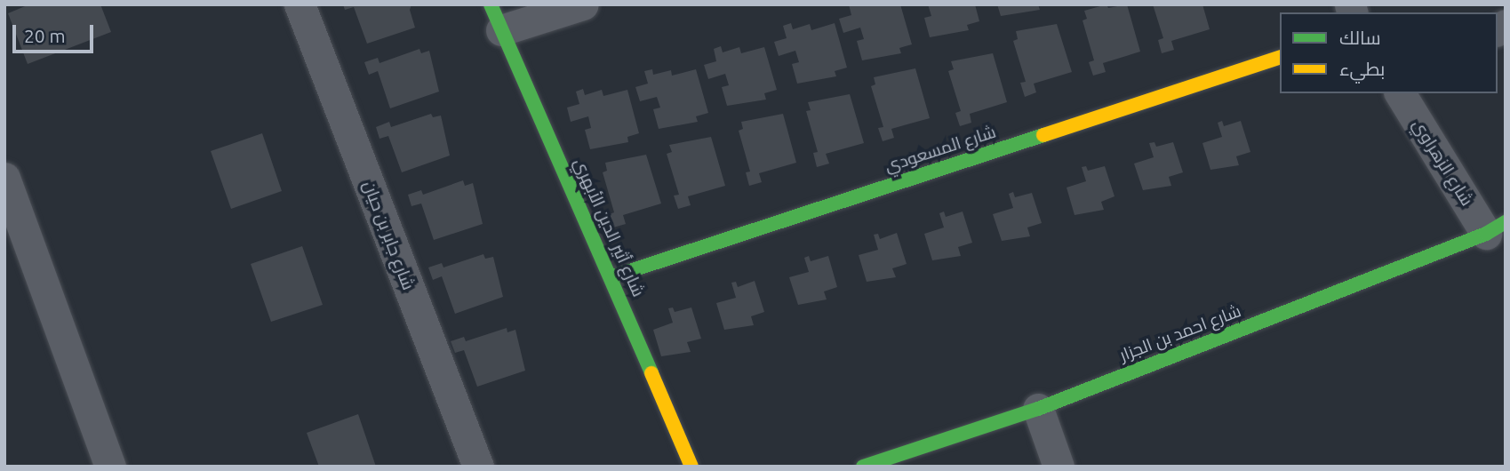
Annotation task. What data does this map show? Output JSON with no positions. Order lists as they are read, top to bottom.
{
  "streets": {
    "street": [
      "شارع المسعودي",
      "شارع الزهراوي",
      "شارع أثير الدين الأبهري",
      "شارع جابر بن حيان",
      "شارع احمد بن الجزار"
    ]
  },
  "crossings": [
    ["شارع المسعودي", "شارع أثير الدين الأبهري"],
    ["شارع الزهراوي", "شارع احمد بن الجزار"]
  ],
  "legend": ["سالك", "بطيء"],
  "scale_bar": "20 m"
}
